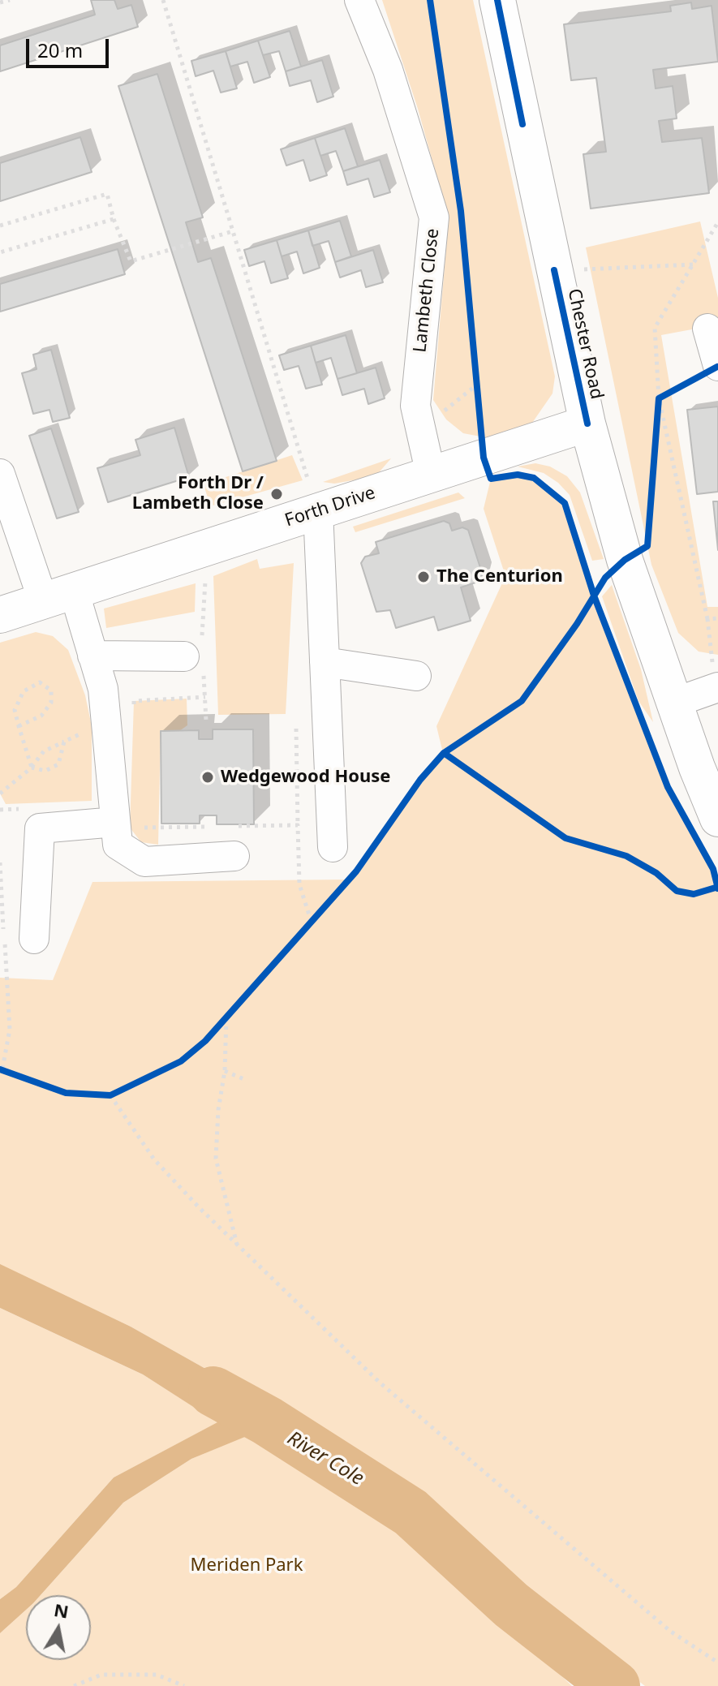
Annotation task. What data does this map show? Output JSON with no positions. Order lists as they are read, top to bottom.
{
  "streets": {
    "main road": ["Chester Road", "Forth Drive"],
    "street": ["Lambeth Close"]
  },
  "crossings": [
    ["Lambeth Close", "Forth Drive"],
    ["Chester Road", "Forth Drive"]
  ],
  "water": ["River Cole"],
  "parks": ["Meriden Park"],
  "places": ["Forth Dr / Lambeth Close", "The Centurion", "Wedgewood House"],
  "scale_bar": "20 m",
  "north": "top"
}
